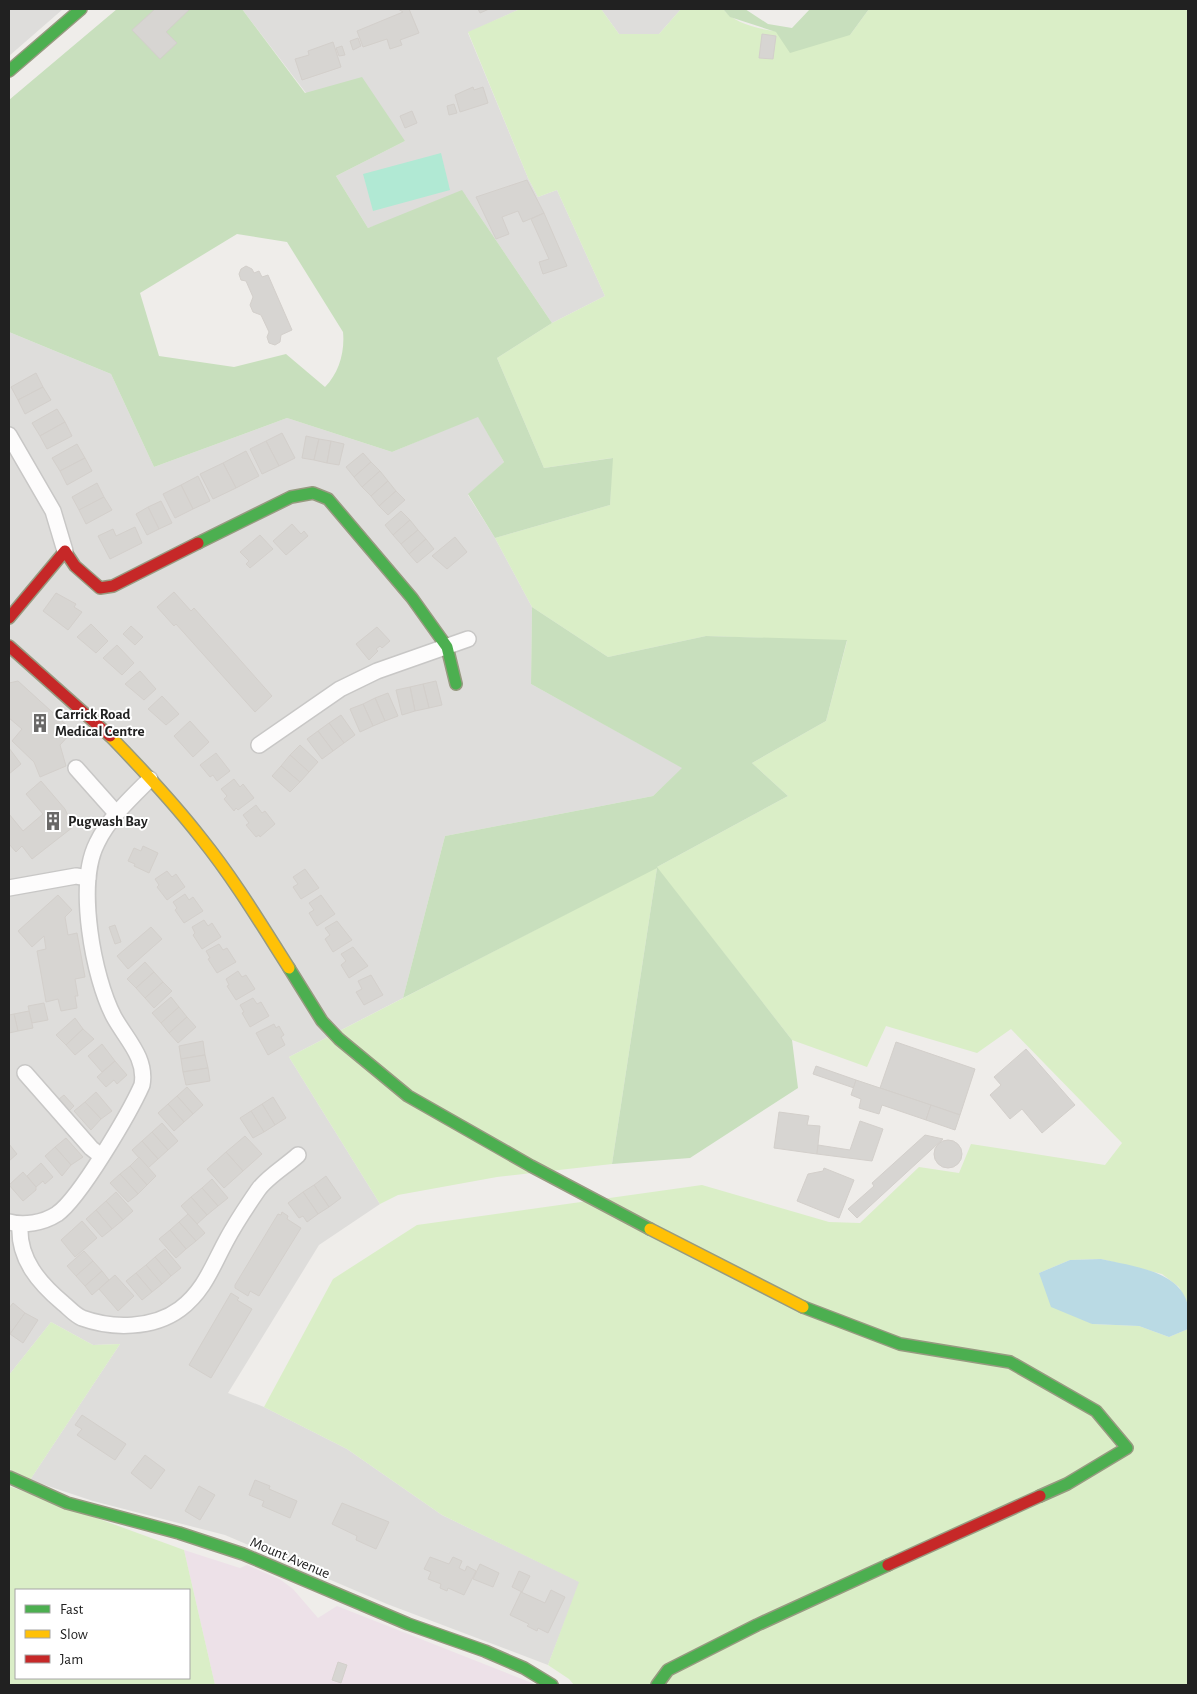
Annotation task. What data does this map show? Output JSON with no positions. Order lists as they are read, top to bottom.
{
  "streets": {
    "street": ["Mount Avenue"]
  },
  "places": {
    "building": ["Carrick Road Medical Centre", "Pugwash Bay"]
  },
  "legend": ["Fast", "Slow", "Jam"]
}
